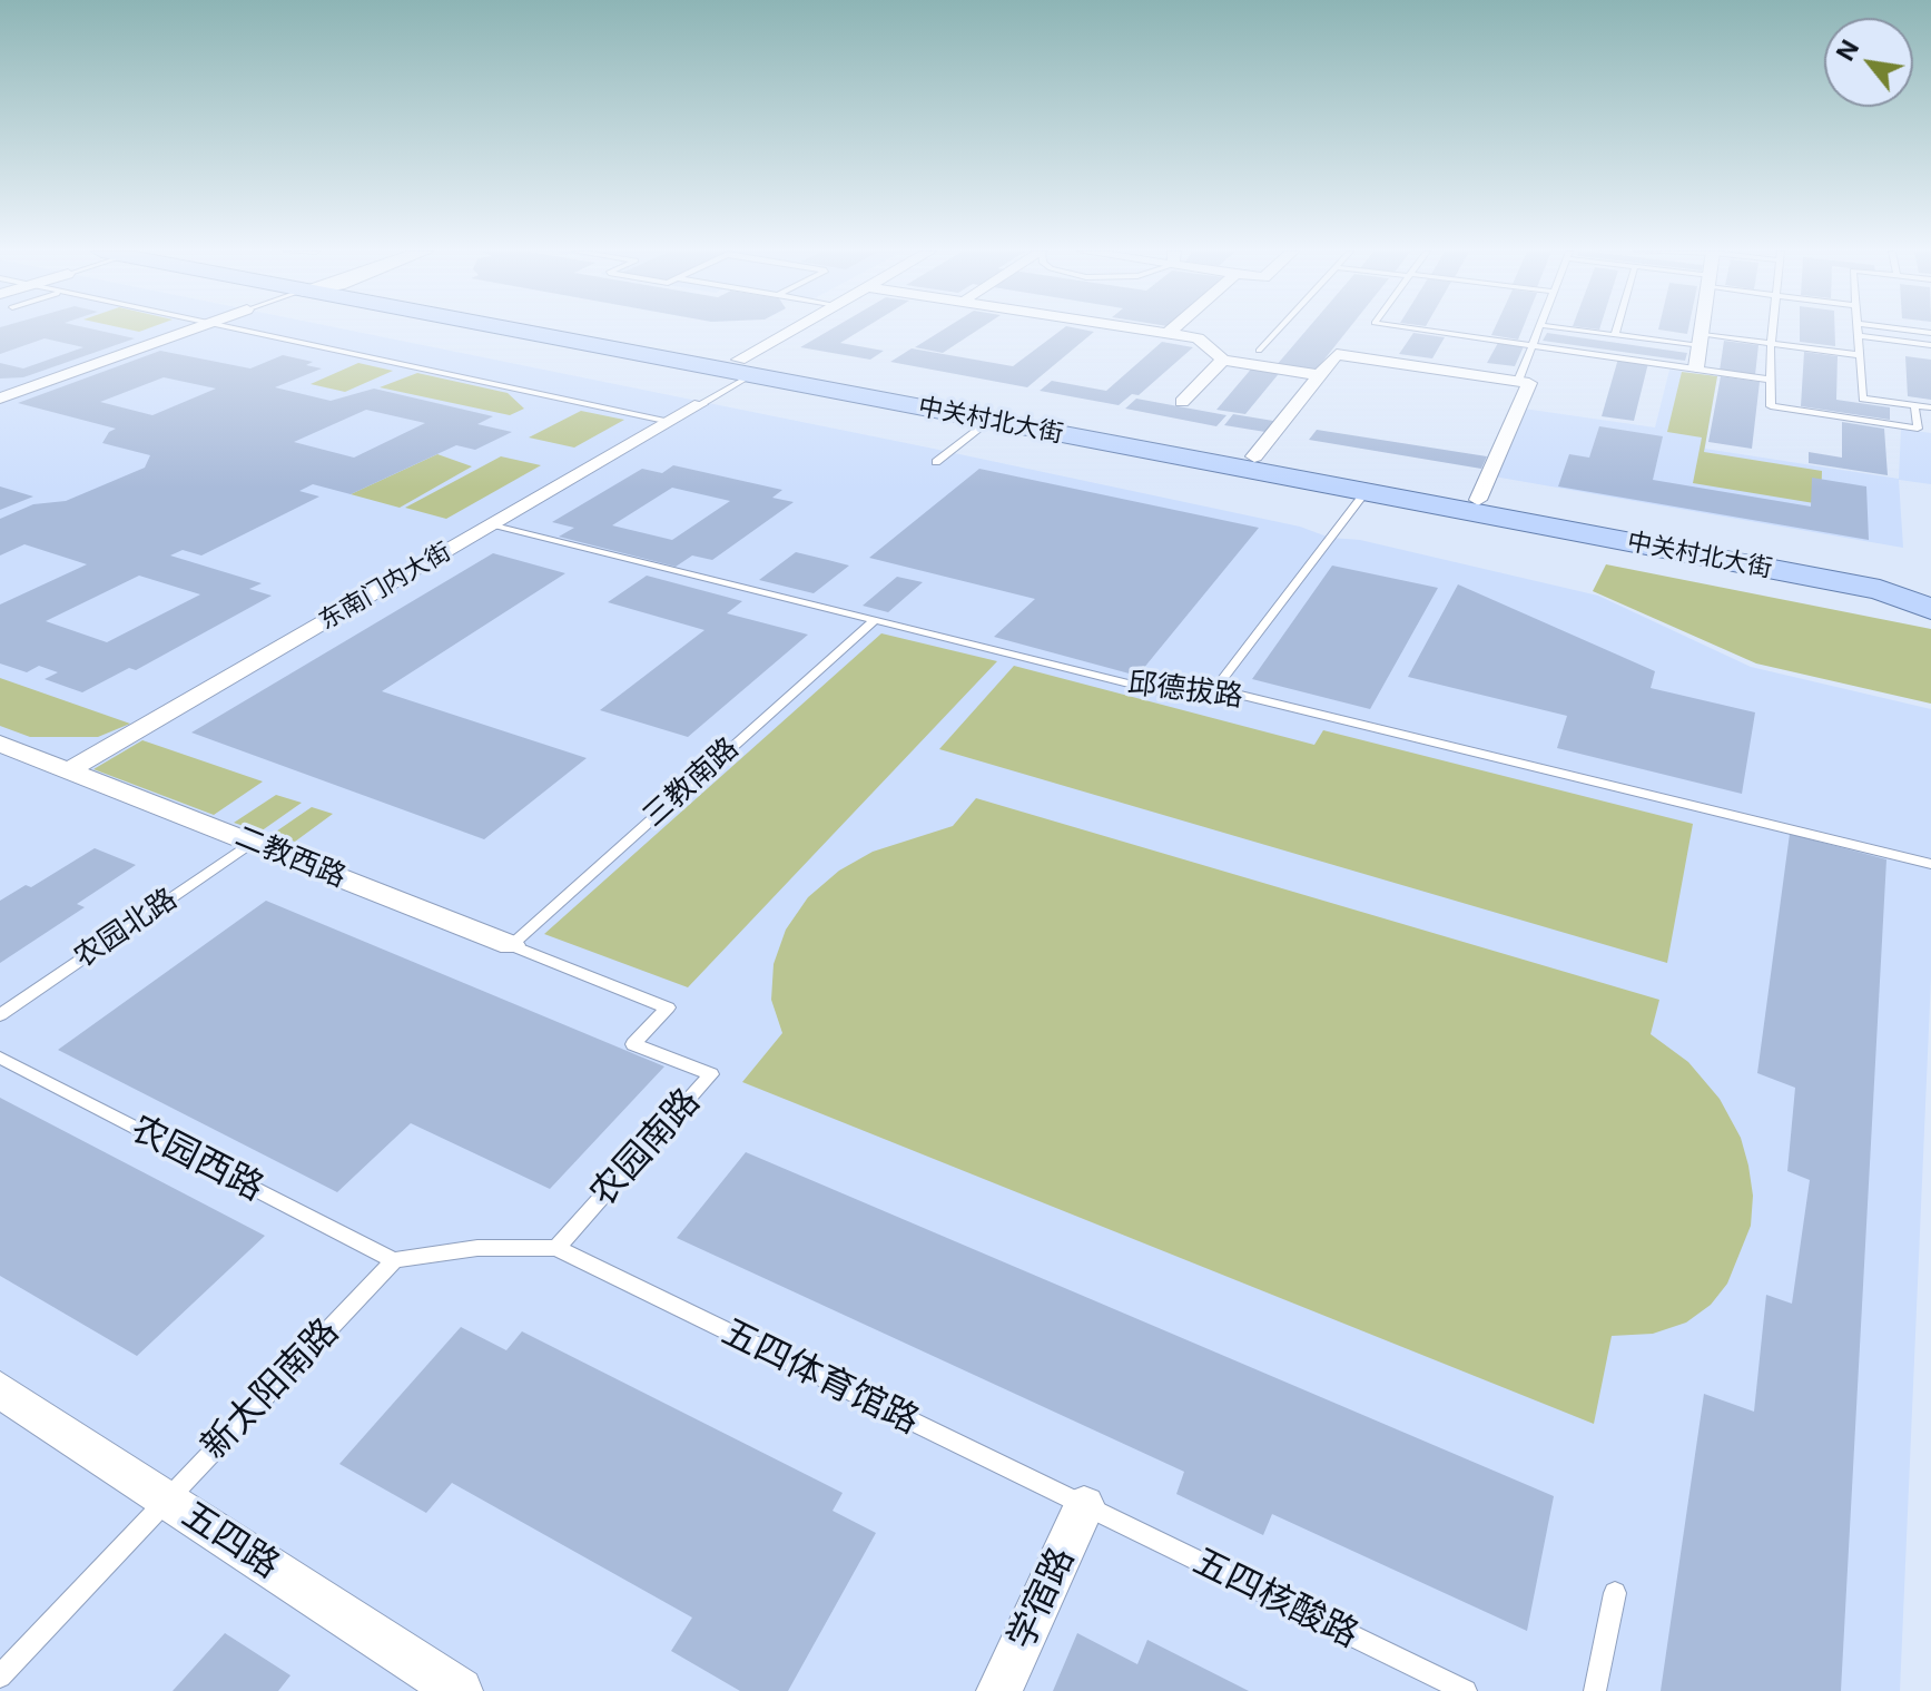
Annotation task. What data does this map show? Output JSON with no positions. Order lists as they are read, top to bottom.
{
  "streets": {
    "main road": ["中关村北大街"],
    "street": [
      "东南门内大街",
      "二教西路",
      "五四路",
      "学宿路"
    ],
    "lane": [
      "邱德拔路",
      "三教南路",
      "农园北路",
      "农园南路",
      "农园西路",
      "五四体育馆路",
      "新太阳南路",
      "五四核酸路"
    ]
  },
  "crossings": [
    ["东南门内大街", "邱德拔路"],
    ["东南门内大街", "二教西路"],
    ["邱德拔路", "三教南路"],
    ["三教南路", "二教西路"],
    ["三教南路", "农园南路"],
    ["二教西路", "农园北路"],
    ["二教西路", "农园南路"],
    ["农园南路", "五四体育馆路"],
    ["农园西路", "新太阳南路"],
    ["五四体育馆路", "学宿路"],
    ["五四体育馆路", "五四核酸路"],
    ["新太阳南路", "五四路"],
    ["学宿路", "五四核酸路"]
  ],
  "north": "top left"
}
